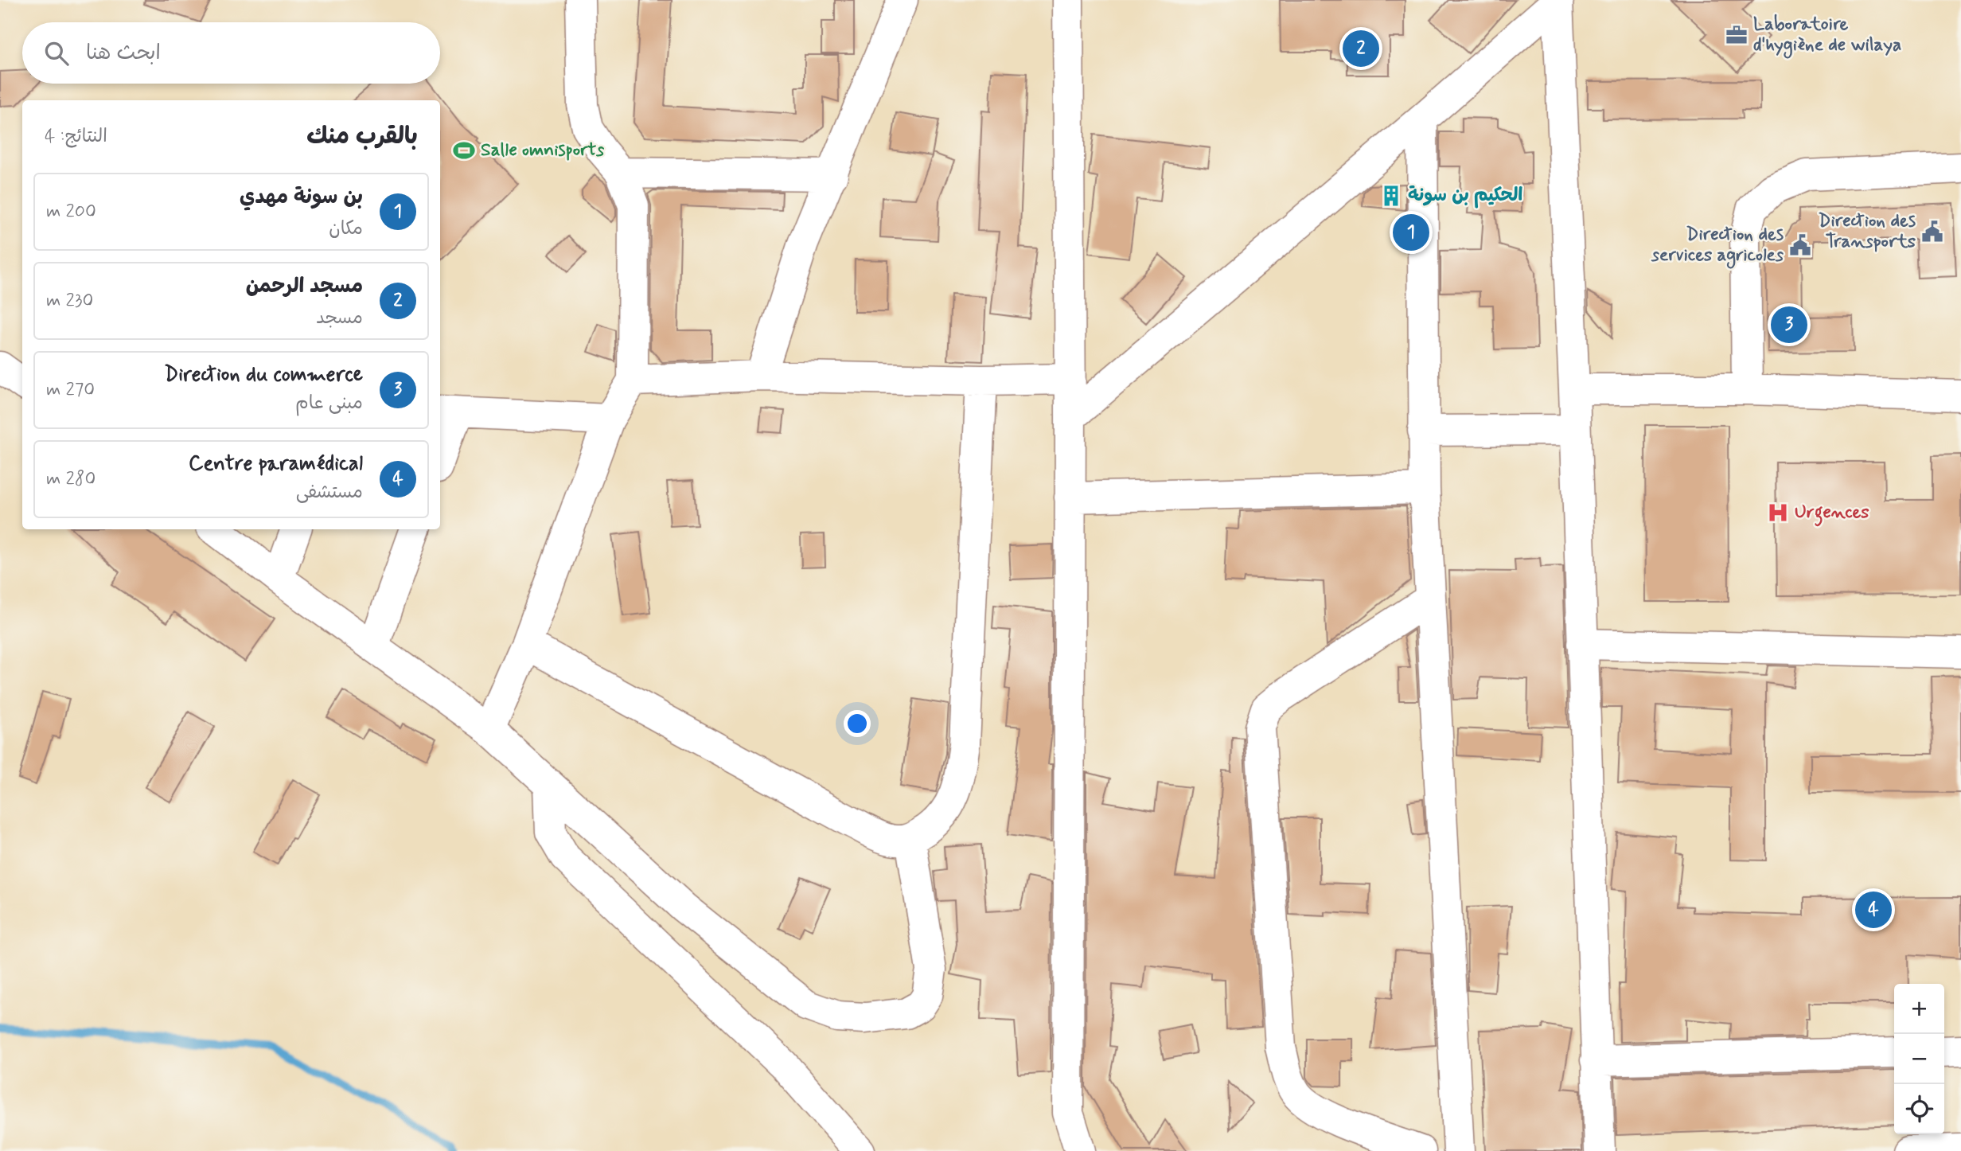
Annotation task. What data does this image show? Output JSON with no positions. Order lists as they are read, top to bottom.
{
  "places": {
    "office": ["Laboratoire d'hygiène de wilaya"],
    "sports": ["Salle omnisports"],
    "building": ["الحكيم بن سونة"],
    "public building": ["Direction des Transports", "Direction des services agricoles"],
    "hospital": ["Urgences"]
  },
  "page": {
    "search": "ابحث هنا",
    "pins": [
      "2",
      "1",
      "3",
      "4"
    ],
    "heading": ["بالقرب منك", "النتائج: 4"],
    "list": [
      {
        "mark": "1",
        "name": "بن سونة مهدي",
        "note": "مكان",
        "value": "200 m"
      },
      {
        "mark": "2",
        "name": "مسجد الرحمن",
        "note": "مسجد",
        "value": "230 m"
      },
      {
        "mark": "3",
        "name": "Direction du commerce",
        "note": "مبنى عام",
        "value": "270 m"
      },
      {
        "mark": "4",
        "name": "Centre paramédical",
        "note": "مستشفى",
        "value": "280 m"
      }
    ],
    "map_buttons": ["+", "−"]
  }
}
